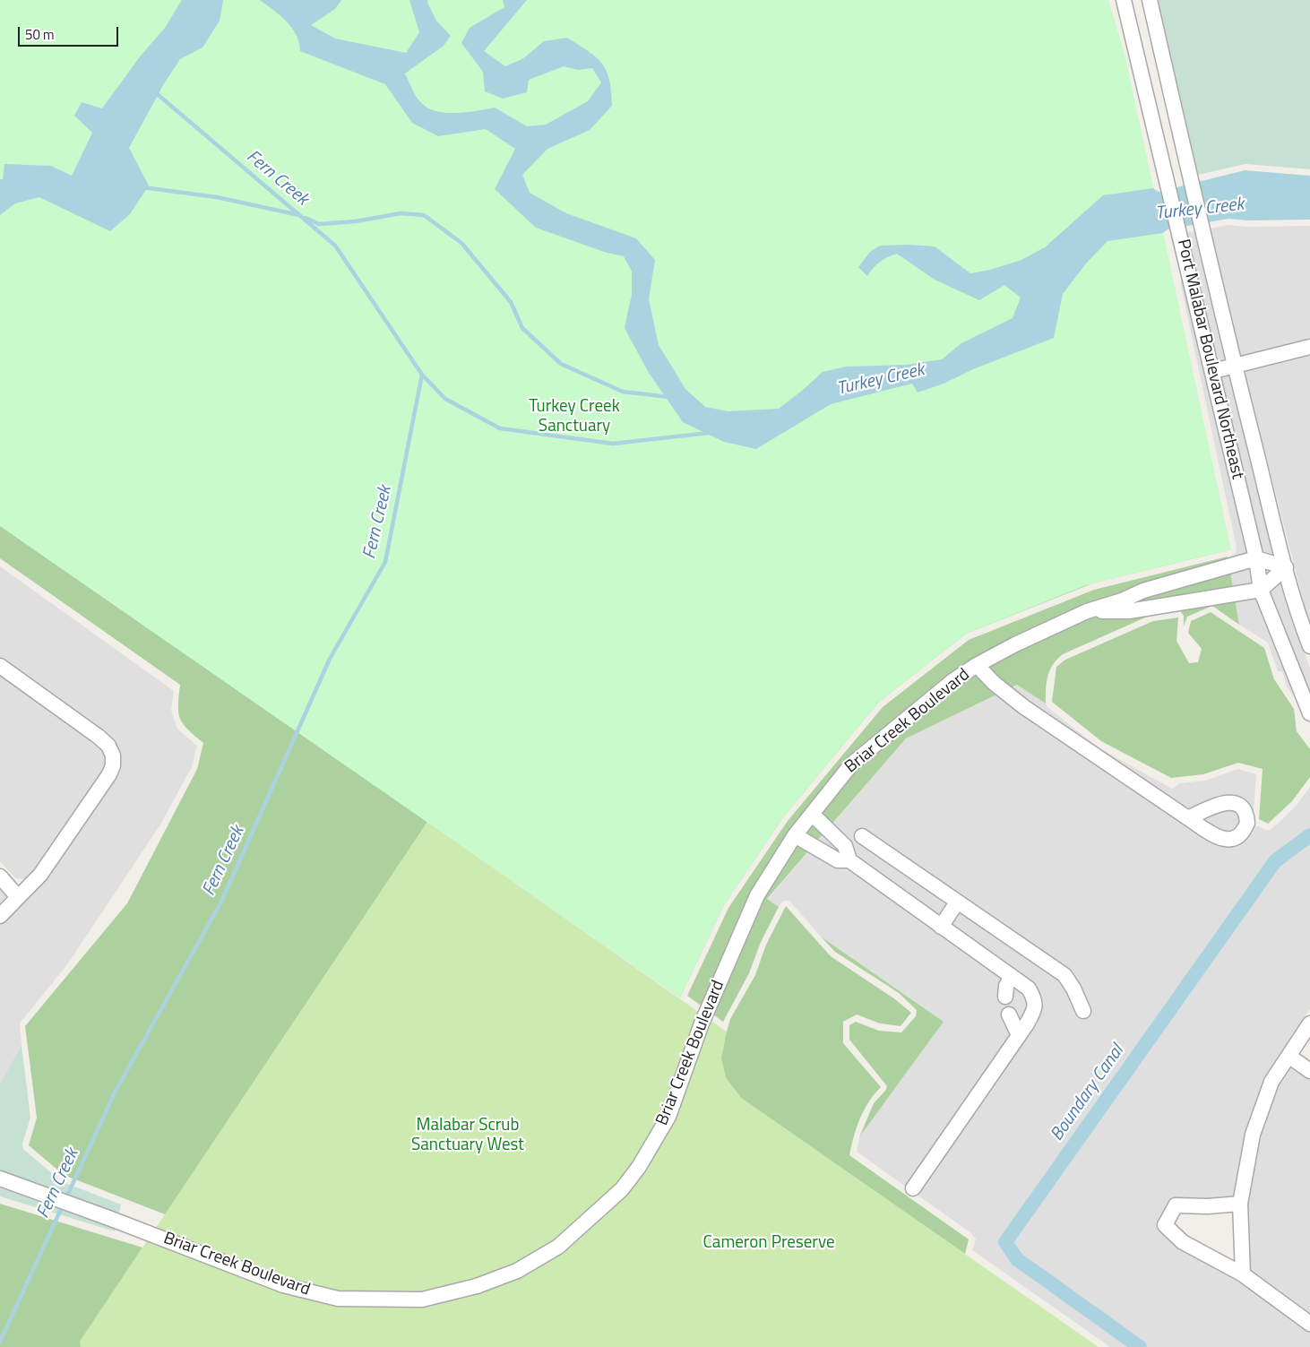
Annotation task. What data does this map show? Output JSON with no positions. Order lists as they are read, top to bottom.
{
  "streets": {
    "street": ["Port Malabar Boulevard Northeast", "Briar Creek Boulevard"]
  },
  "crossings": [
    ["Port Malabar Boulevard Northeast", "Briar Creek Boulevard"]
  ],
  "water": ["Fern Creek", "Turkey Creek", "Boundary Canal"],
  "parks": ["Turkey Creek Sanctuary", "Malabar Scrub Sanctuary West", "Cameron Preserve"],
  "scale_bar": "50 m"
}
